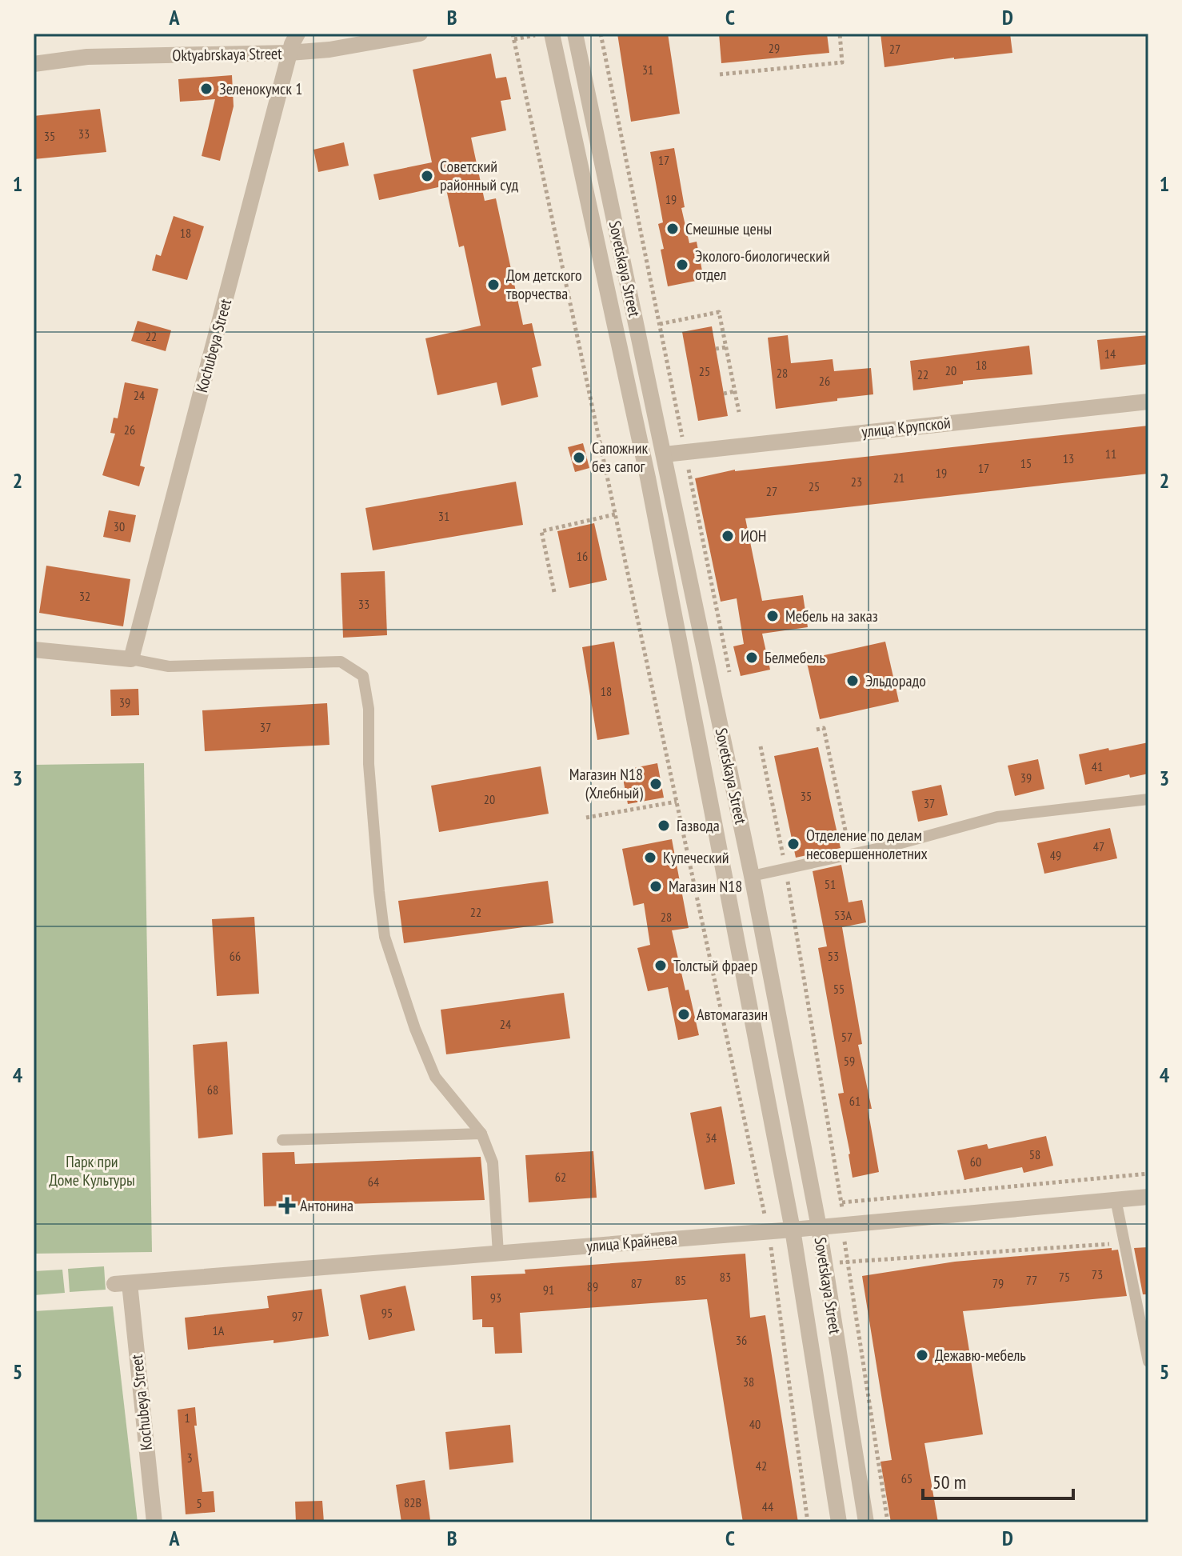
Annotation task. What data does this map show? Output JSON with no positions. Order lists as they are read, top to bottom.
{
  "streets": {
    "street": [
      "Oktyabrskaya Street",
      "Sovetskaya Street",
      "Kochubeya Street",
      "улица Крупской",
      "улица Крайнева"
    ]
  },
  "crossings": [
    ["Oktyabrskaya Street", "Kochubeya Street"],
    ["Sovetskaya Street", "улица Крупской"],
    ["Sovetskaya Street", "улица Крайнева"],
    ["Kochubeya Street", "улица Крайнева"]
  ],
  "parks": ["Парк при Доме Культуры"],
  "places": {
    "other": [
      "Зеленокумск 1",
      "Советский районный суд",
      "Смешные цены",
      "Эколого-биологический отдел",
      "Дом детского творчества",
      "Сапожник без сапог",
      "ИОН",
      "Мебель на заказ",
      "Белмебель",
      "Эльдорадо",
      "Магазин N18 (Хлебный)",
      "Газвода",
      "Отделение по делам несовершеннолетних",
      "Купеческий",
      "Магазин N18",
      "Толстый фраер",
      "Автомагазин",
      "Дежавю-мебель"
    ],
    "health": ["Антонина"]
  },
  "house_numbers": [
    "29",
    "27",
    "31",
    "33",
    "35",
    "17",
    "19",
    "18",
    "22",
    "14",
    "18",
    "20",
    "25",
    "28",
    "22",
    "26",
    "24",
    "26",
    "11",
    "13",
    "15",
    "17",
    "19",
    "21",
    "23",
    "25",
    "27",
    "31",
    "30",
    "16",
    "32",
    "33",
    "18",
    "39",
    "37",
    "41",
    "39",
    "35",
    "20",
    "37",
    "47",
    "49",
    "51",
    "22",
    "53А",
    "28",
    "66",
    "53",
    "55",
    "24",
    "57",
    "59",
    "68",
    "61",
    "34",
    "58",
    "60",
    "62",
    "64",
    "73",
    "83",
    "75",
    "85",
    "77",
    "87",
    "79",
    "89",
    "91",
    "93",
    "95",
    "97",
    "1А",
    "36",
    "38",
    "1",
    "40",
    "3",
    "42",
    "65",
    "82В",
    "5",
    "44"
  ],
  "scale_bar": "50 m",
  "grid": {
    "columns": [
      "A",
      "B",
      "C",
      "D"
    ],
    "rows": [
      "1",
      "2",
      "3",
      "4",
      "5"
    ]
  }
}
